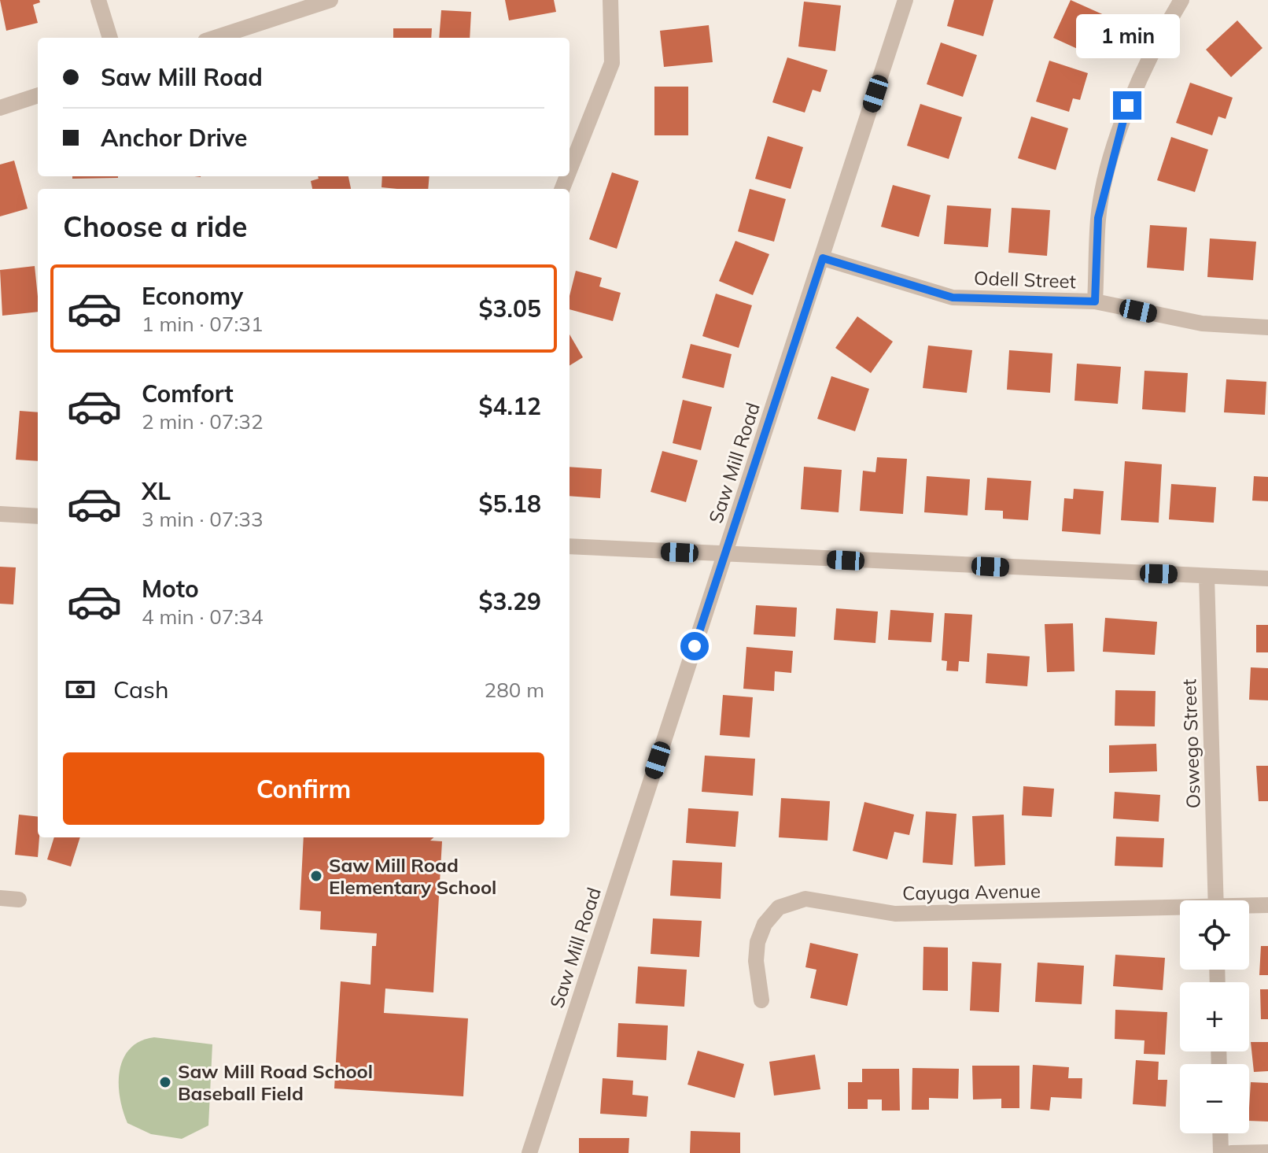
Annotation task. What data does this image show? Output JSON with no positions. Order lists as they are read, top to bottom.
{
  "streets": {
    "street": [
      "Odell Street",
      "Saw Mill Road",
      "Oswego Street",
      "Cayuga Avenue"
    ]
  },
  "crossings": [
    ["Odell Street", "Saw Mill Road"]
  ],
  "places": ["Saw Mill Road Elementary School", "Saw Mill Road School Baseball Field"],
  "page": {
    "bubble": "1 min",
    "banner": ["Saw Mill Road", "Anchor Drive"],
    "heading": "Choose a ride",
    "list": [
      {
        "name": "Economy",
        "note": "1 min · 07:31",
        "value": "$3.05"
      },
      {
        "name": "Comfort",
        "note": "2 min · 07:32",
        "value": "$4.12"
      },
      {
        "name": "XL",
        "note": "3 min · 07:33",
        "value": "$5.18"
      },
      {
        "name": "Moto",
        "note": "4 min · 07:34",
        "value": "$3.29"
      }
    ],
    "pay": ["Cash", "280 m"],
    "buttons": "Confirm",
    "map_buttons": ["+", "−"]
  }
}
